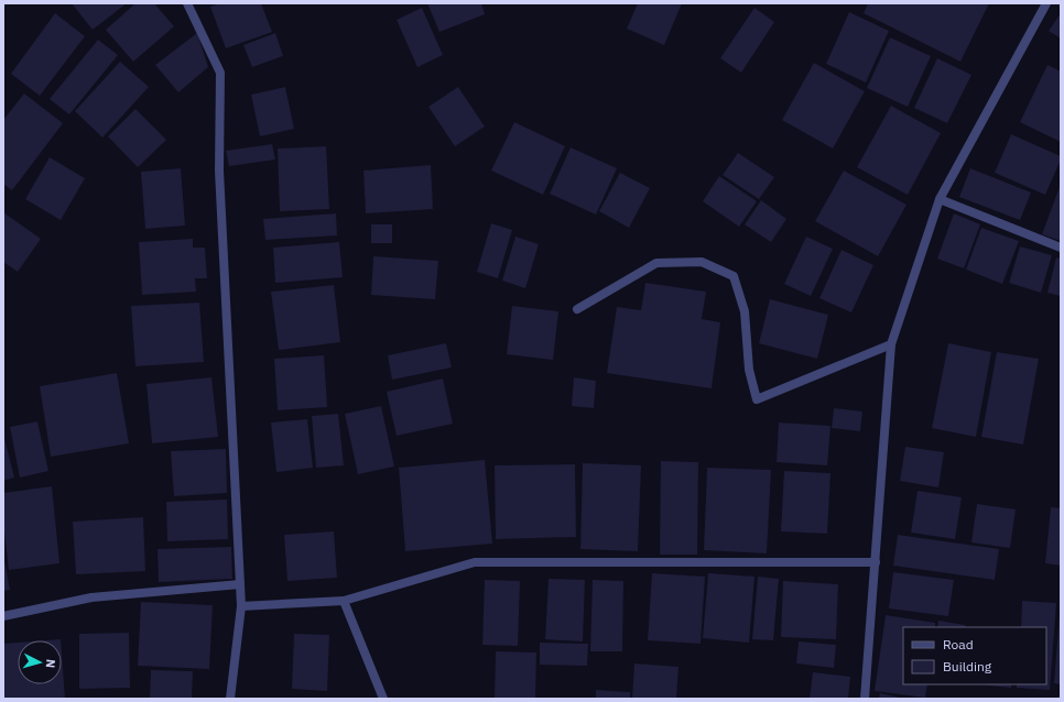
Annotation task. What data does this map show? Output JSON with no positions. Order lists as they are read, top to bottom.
{
  "legend": ["Road", "Building"],
  "north": "right"
}
